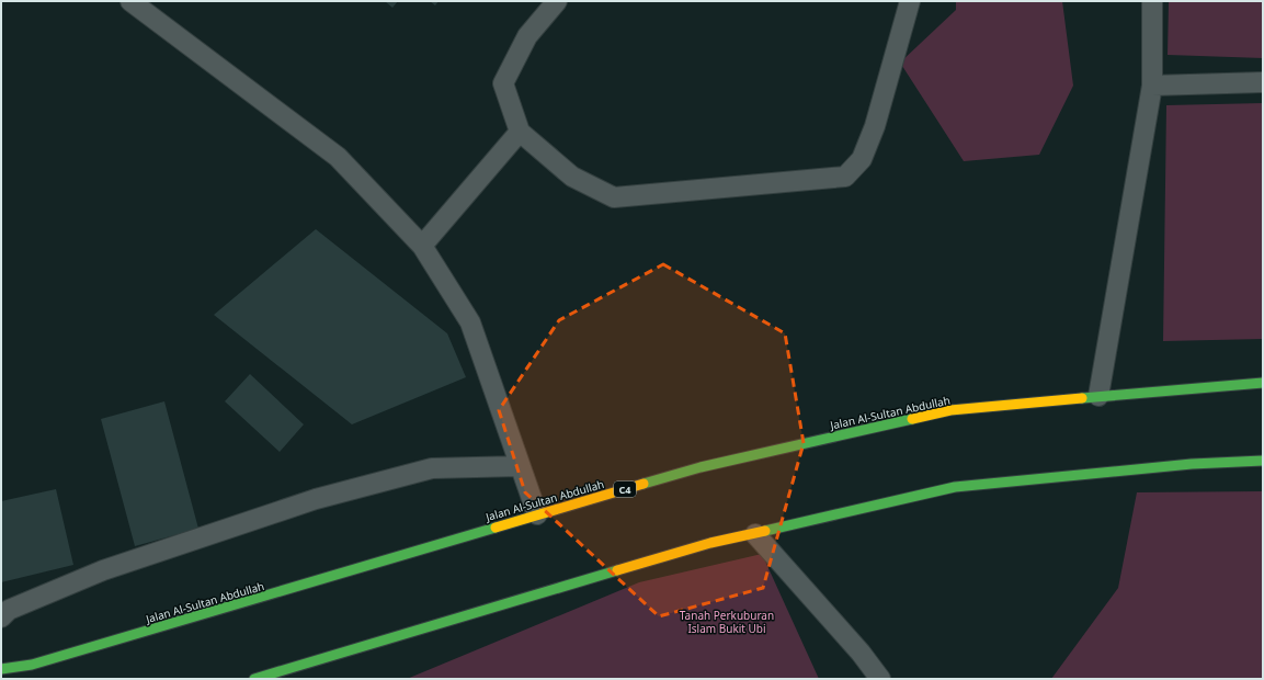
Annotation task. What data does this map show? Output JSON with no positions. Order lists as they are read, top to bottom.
{
  "streets": {
    "main road": ["Jalan Al-Sultan Abdullah", "C4"]
  },
  "parks": ["Tanah Perkuburan Islam Bukit Ubi"]
}
